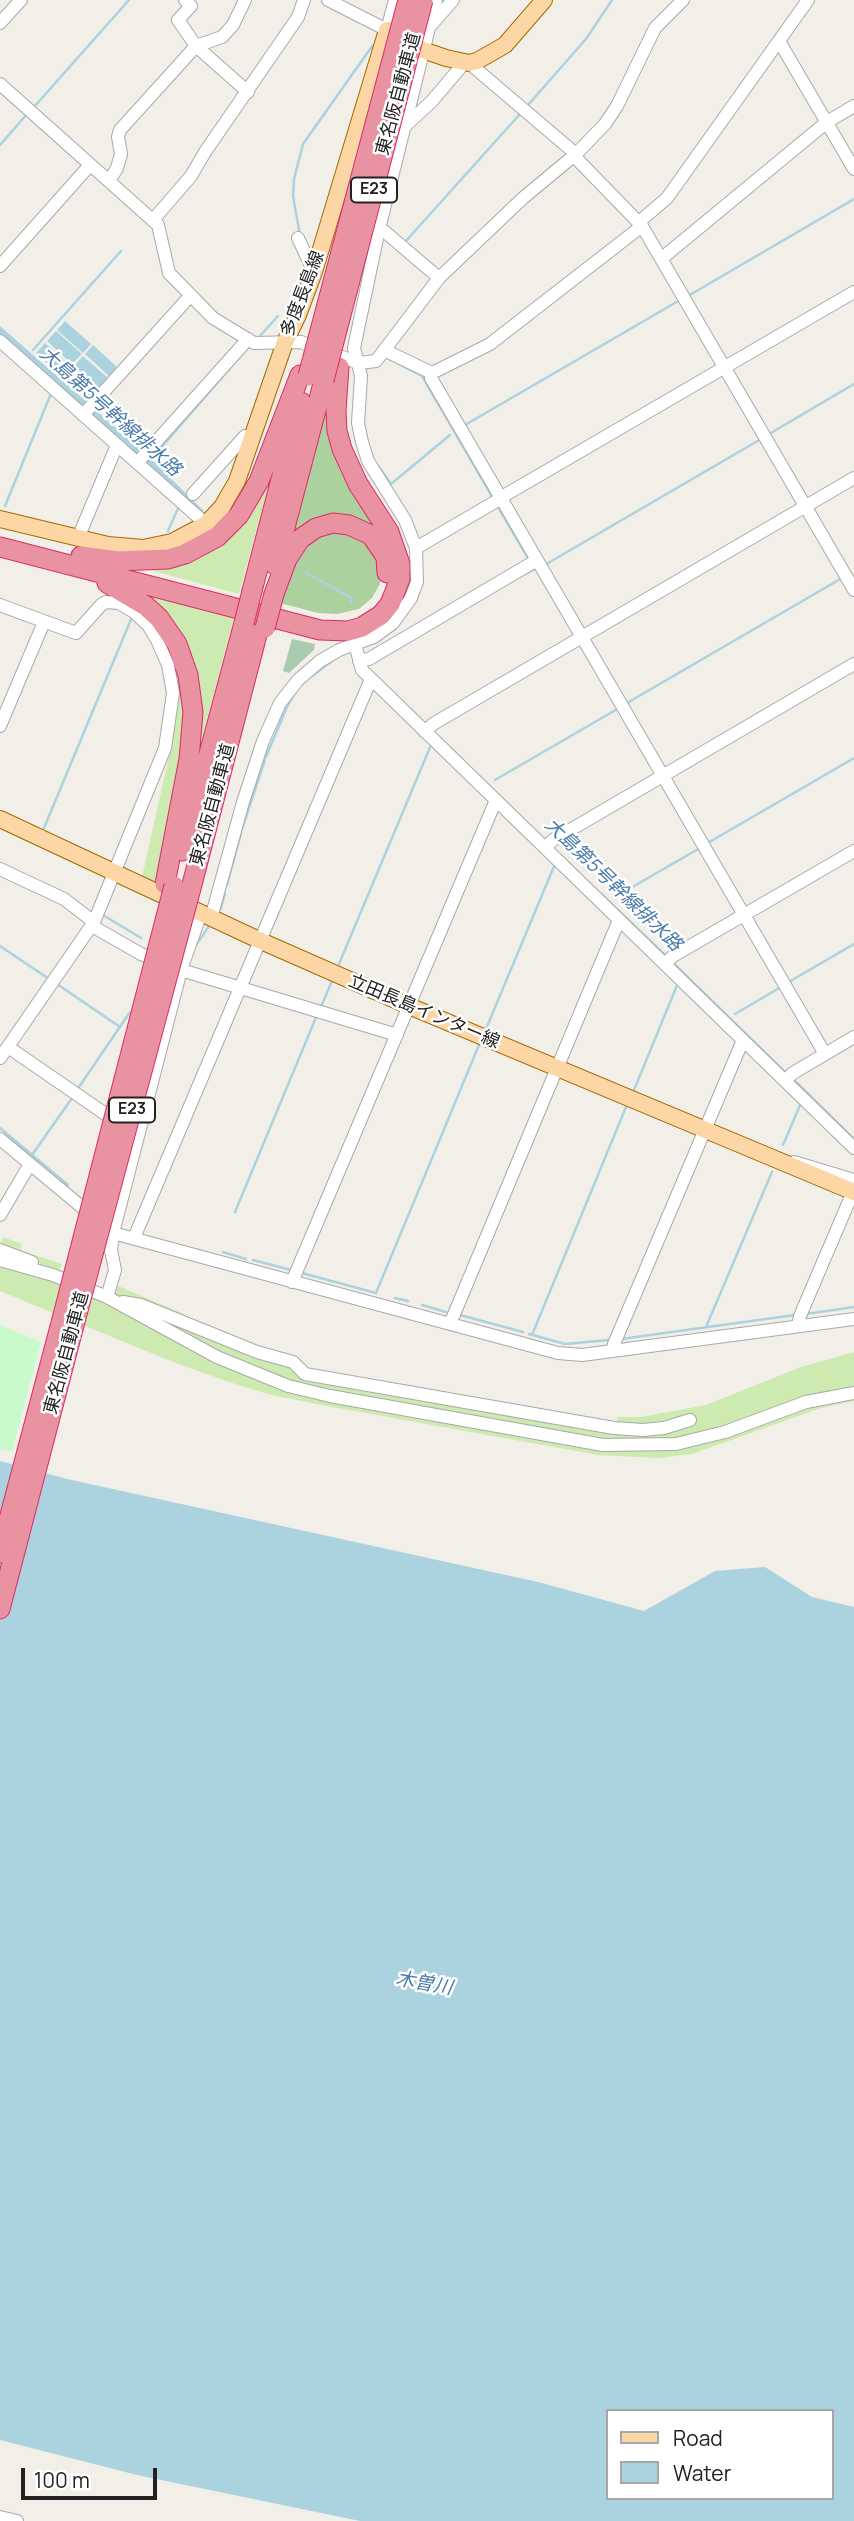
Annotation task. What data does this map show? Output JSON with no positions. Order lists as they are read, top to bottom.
{
  "streets": {
    "highway": ["東名阪自動車道", "E23"],
    "main road": ["多度長島線", "立田長島インター線"]
  },
  "water": ["大島第5号幹線排水路", "木曽川"],
  "legend": ["Road", "Water"],
  "scale_bar": "100 m"
}
